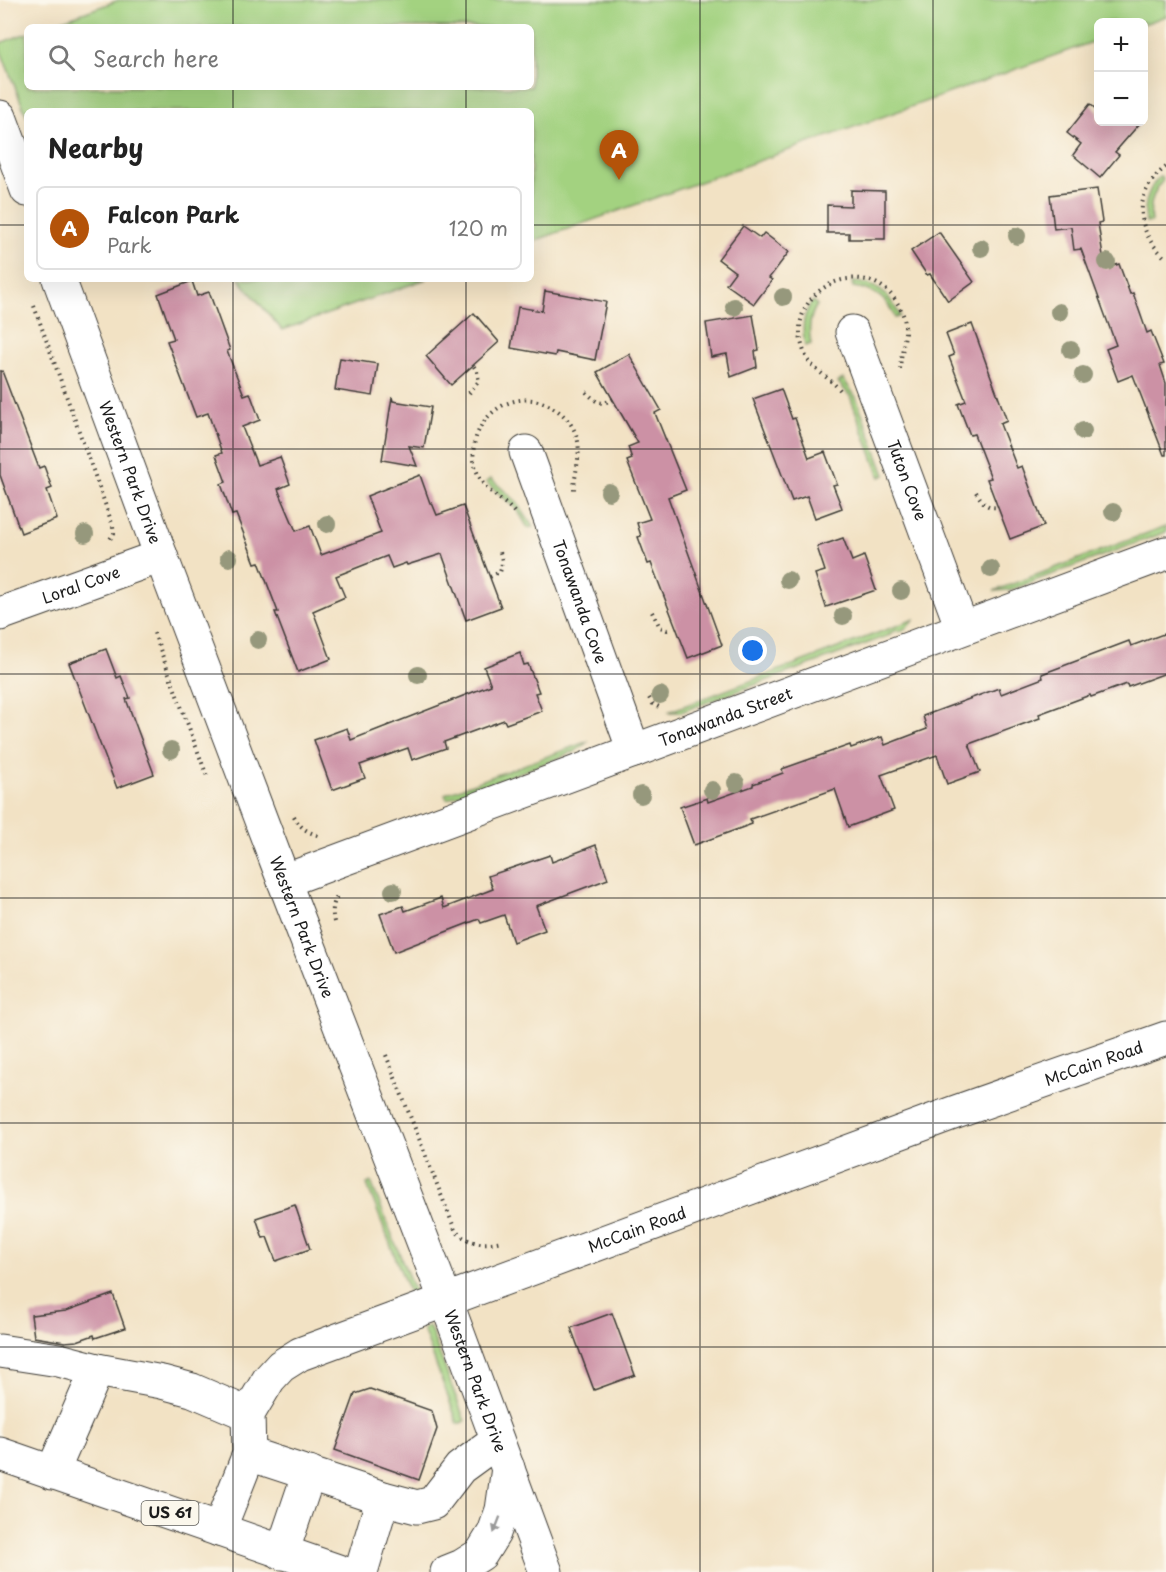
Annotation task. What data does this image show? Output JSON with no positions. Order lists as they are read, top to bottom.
{
  "streets": {
    "main road": [
      "Western Park Drive",
      "Tuton Cove",
      "Loral Cove",
      "Tonawanda Cove",
      "Tonawanda Street",
      "McCain Road",
      "US 61"
    ]
  },
  "crossings": [
    ["Western Park Drive", "Loral Cove"],
    ["Western Park Drive", "Tonawanda Street"],
    ["Western Park Drive", "McCain Road"],
    ["Tuton Cove", "Tonawanda Street"],
    ["Tonawanda Cove", "Tonawanda Street"]
  ],
  "page": {
    "map_buttons": ["+", "−"],
    "search": "Search here",
    "heading": "Nearby",
    "pins": "A",
    "list": [
      {
        "mark": "A",
        "name": "Falcon Park",
        "note": "Park",
        "value": "120 m"
      }
    ]
  }
}
